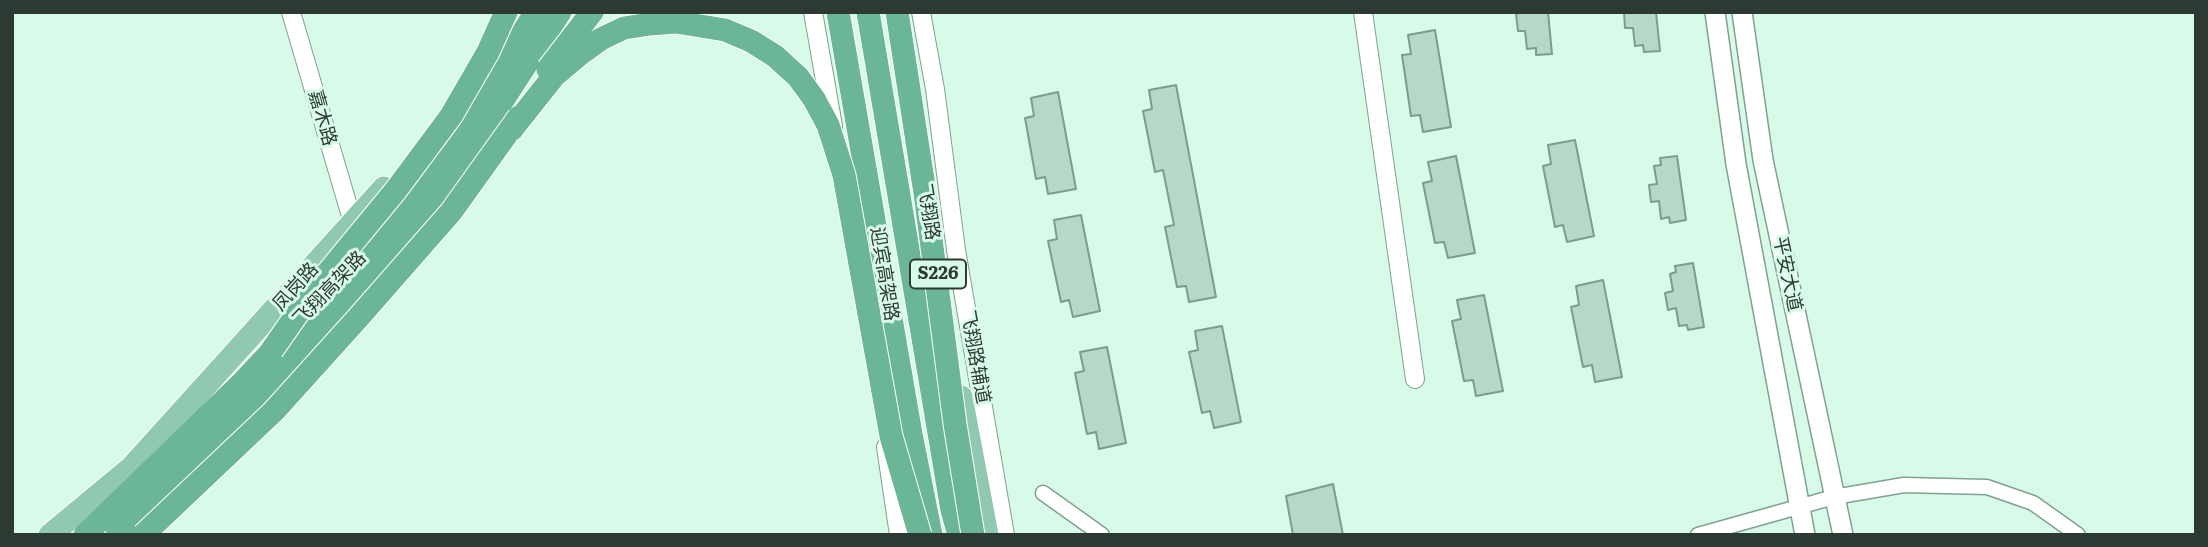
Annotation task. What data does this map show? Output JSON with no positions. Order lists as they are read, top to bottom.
{
  "streets": {
    "highway": ["迎宾高架路", "飞翔高架路"],
    "main road": [
      "飞翔路",
      "S226",
      "平安大道",
      "凤岗路"
    ],
    "street": ["嘉木路", "飞翔路辅道"]
  },
  "crossings": [
    ["嘉木路", "凤岗路"]
  ]
}
